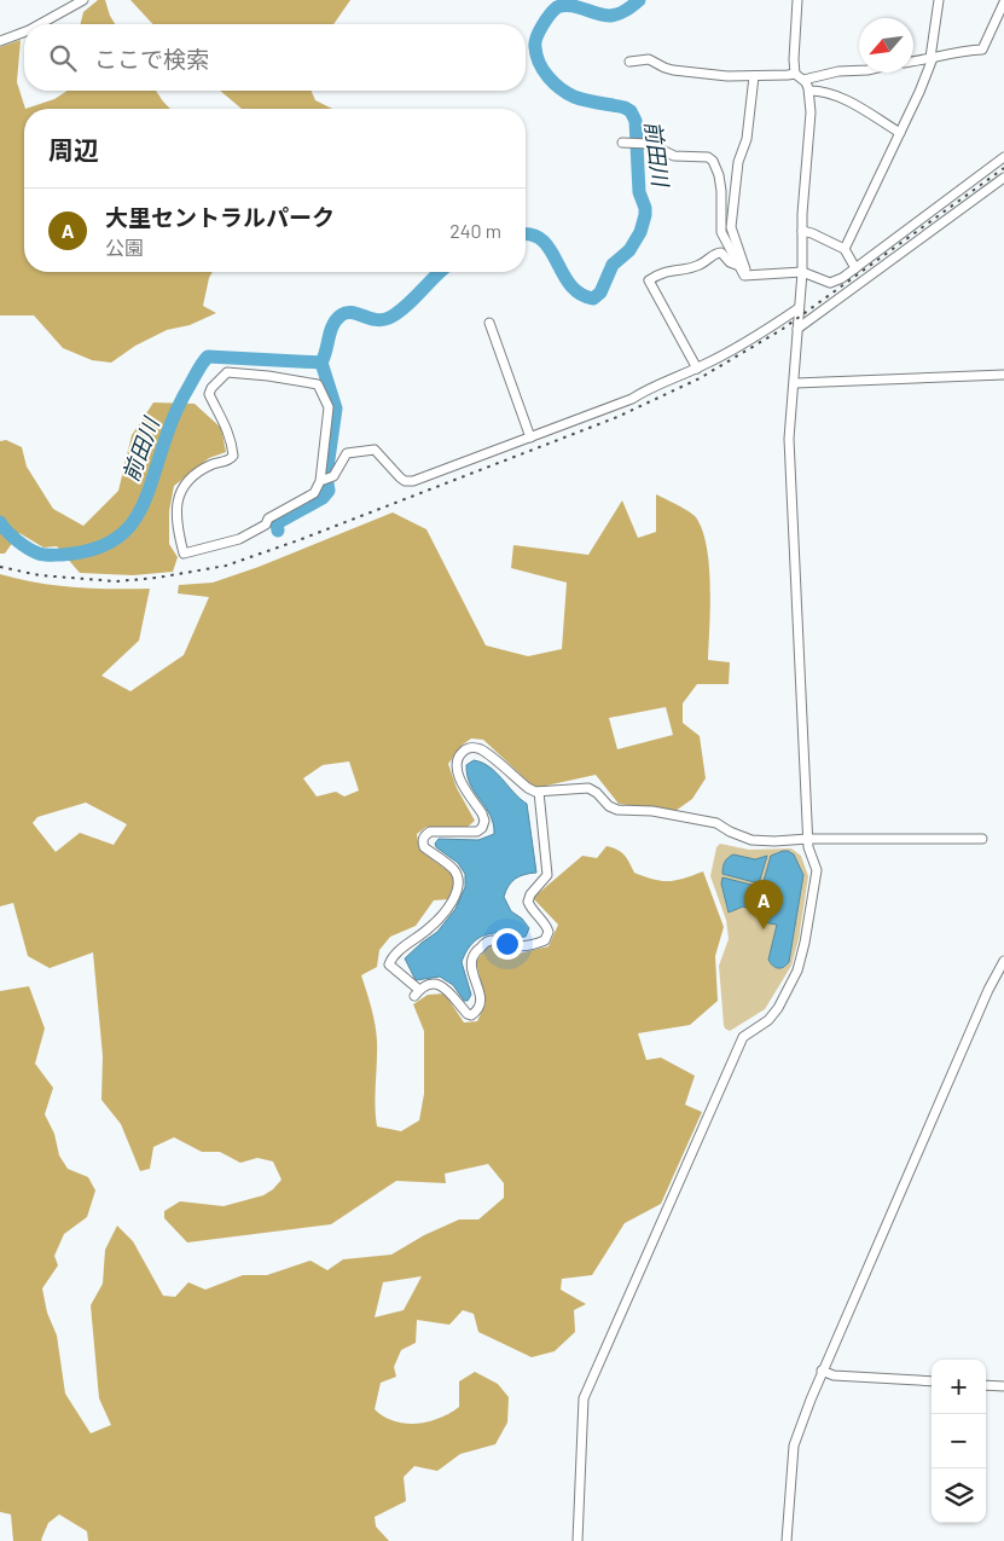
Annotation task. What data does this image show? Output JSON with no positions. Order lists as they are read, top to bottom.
{
  "water": ["前田川"],
  "north": "bottom left",
  "page": {
    "search": "ここで検索",
    "heading": "周辺",
    "list": [
      {
        "mark": "A",
        "name": "大里セントラルパーク",
        "note": "公園",
        "value": "240 m"
      }
    ],
    "pins": "A",
    "map_buttons": ["+", "−"]
  }
}
